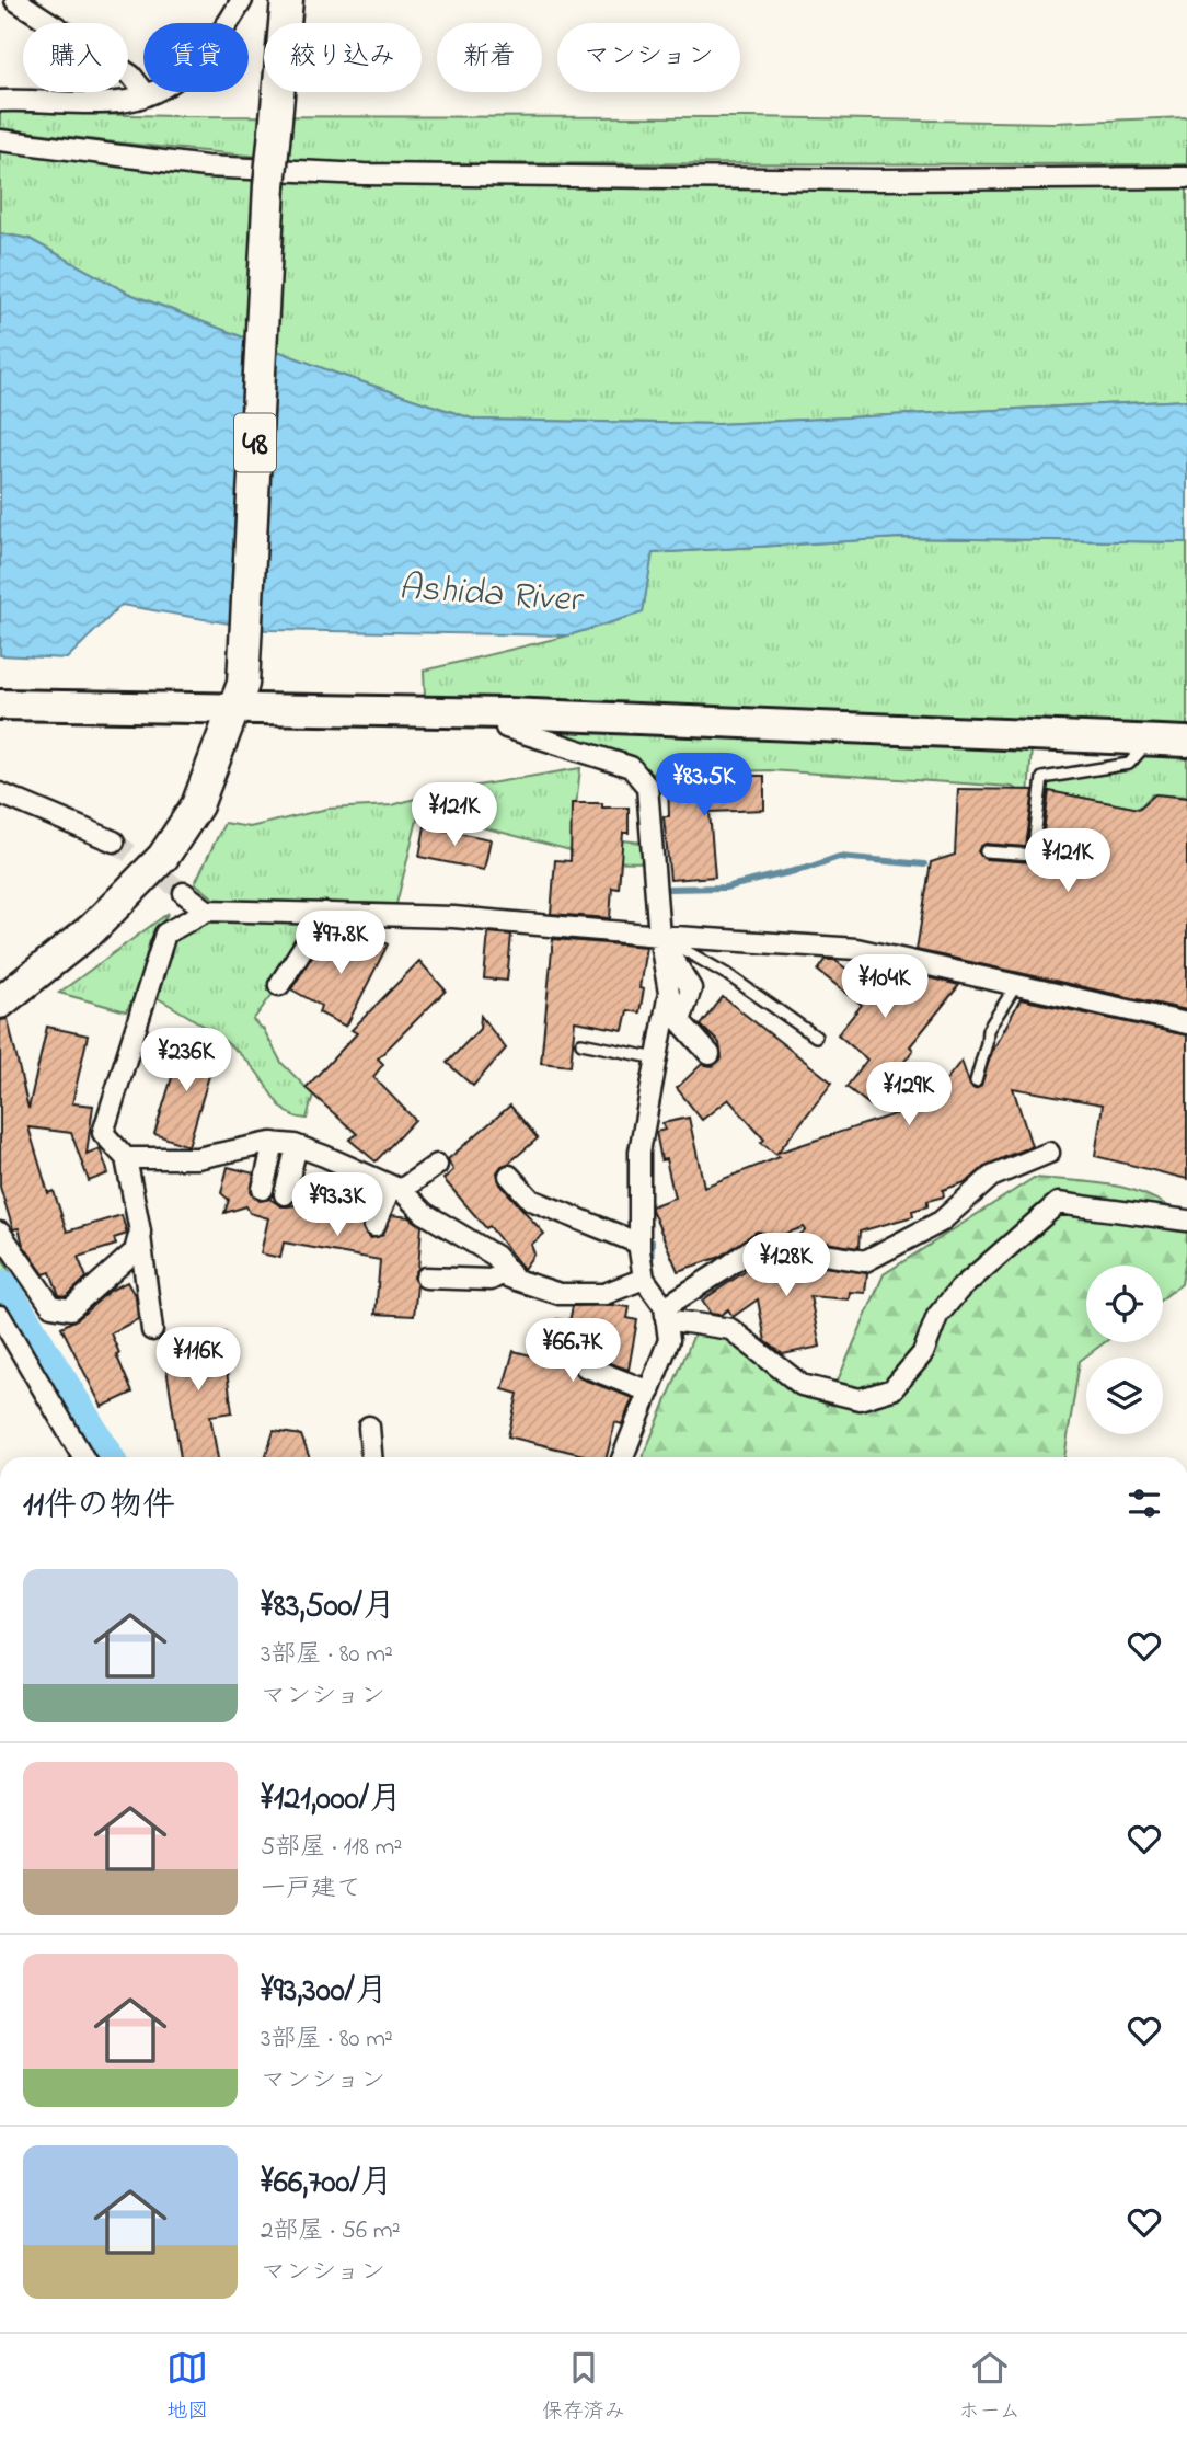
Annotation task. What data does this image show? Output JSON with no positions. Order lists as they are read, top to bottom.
{
  "streets": {
    "main road": ["48"]
  },
  "water": ["Ashida River"],
  "page": {
    "chip": [
      "購入",
      "賃貸",
      "絞り込み",
      "新着",
      "マンション"
    ],
    "price": [
      "¥83.5K",
      "¥121K",
      "¥121K",
      "¥97.8K",
      "¥104K",
      "¥236K",
      "¥129K",
      "¥93.3K",
      "¥128K",
      "¥66.7K",
      "¥116K"
    ],
    "heading": "11件の物件",
    "list": [
      {
        "name": "¥83,500/月",
        "note": "3部屋 · 80 m² · マンション"
      },
      {
        "name": "¥121,000/月",
        "note": "5部屋 · 118 m² · 一戸建て"
      },
      {
        "name": "¥93,300/月",
        "note": "3部屋 · 80 m² · マンション"
      },
      {
        "name": "¥66,700/月",
        "note": "2部屋 · 56 m² · マンション"
      }
    ],
    "tabs": ["地図", "保存済み", "ホーム"]
  }
}
